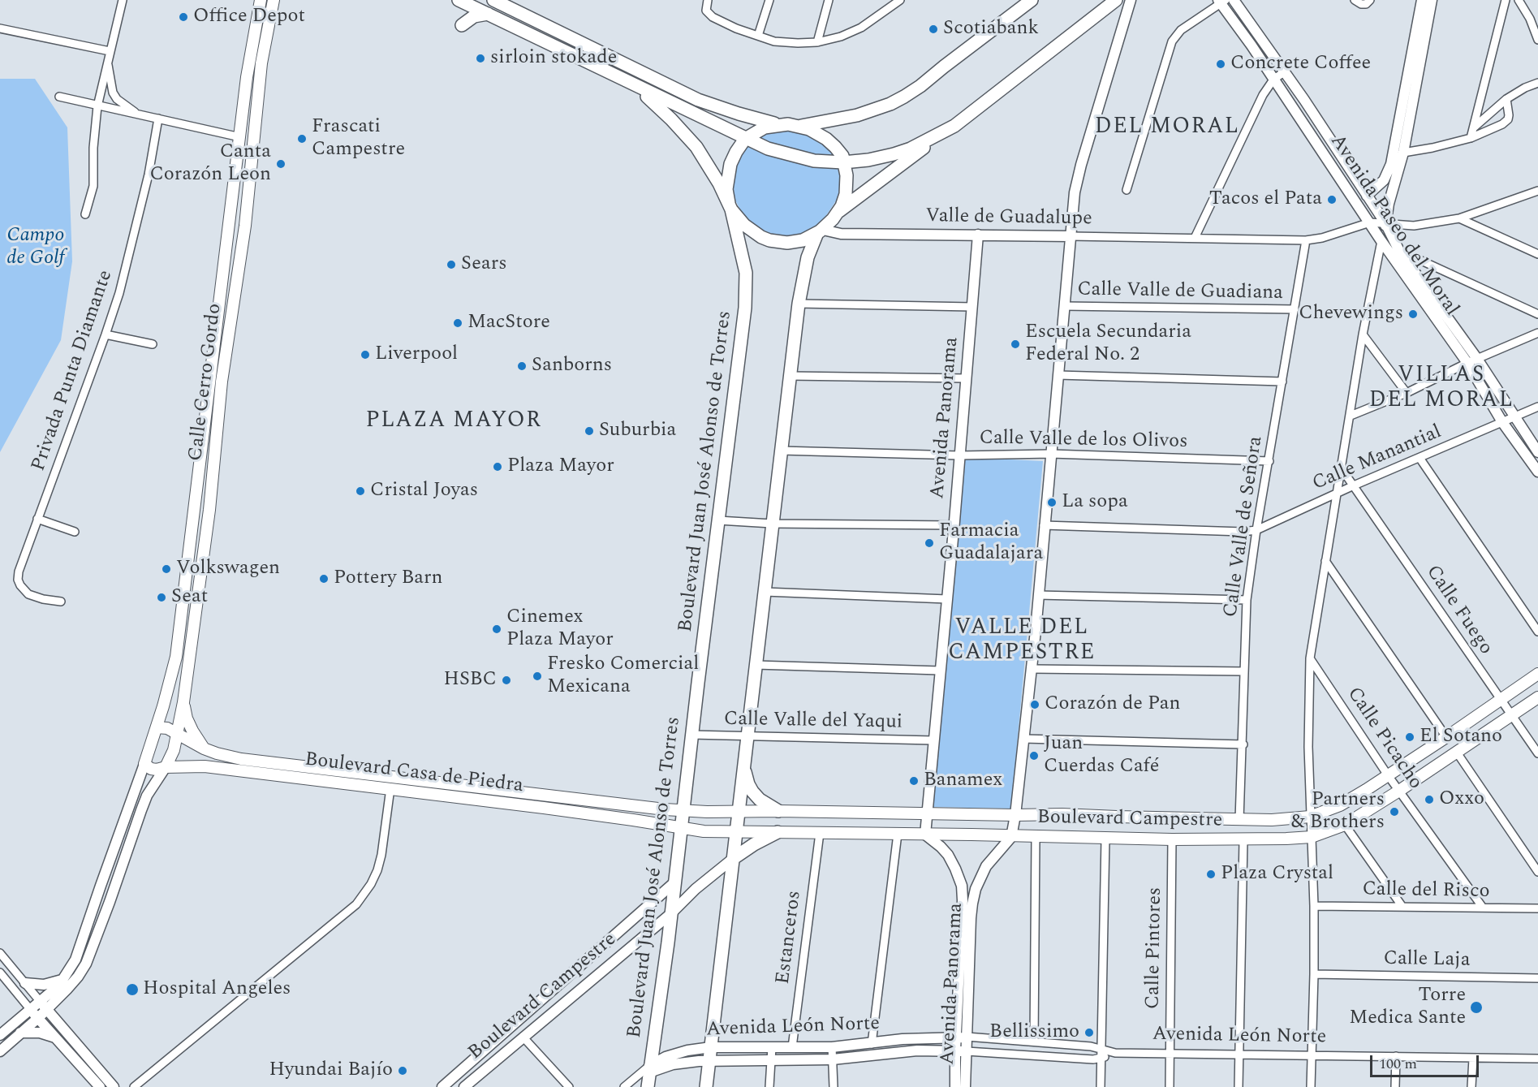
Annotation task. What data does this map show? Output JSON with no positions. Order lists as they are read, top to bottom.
{
  "streets": {
    "main road": [
      "Calle Cerro Gordo",
      "Boulevard Juan José Alonso de Torres",
      "Boulevard Casa de Piedra",
      "Boulevard Campestre"
    ],
    "street": [
      "Valle de Guadalupe",
      "Avenida Paseo del Moral",
      "Calle Valle de Guadiana",
      "Privada Punta Diamante",
      "Avenida Panorama",
      "Calle Valle de los Olivos",
      "Calle Manantial",
      "Calle Valle de Señora",
      "Calle Fuego",
      "Calle Valle del Yaqui",
      "Calle Picacho",
      "Calle del Risco",
      "Estanceros",
      "Calle Pintores",
      "Calle Laja",
      "Avenida León Norte"
    ]
  },
  "crossings": [
    ["Valle de Guadalupe", "Avenida Paseo del Moral"],
    ["Valle de Guadalupe", "Avenida Panorama"],
    ["Valle de Guadalupe", "Boulevard Juan José Alonso de Torres"],
    ["Valle de Guadalupe", "Calle Valle de Señora"],
    ["Avenida Paseo del Moral", "Calle Manantial"],
    ["Calle Valle de Guadiana", "Avenida Panorama"],
    ["Calle Valle de Guadiana", "Calle Valle de Señora"],
    ["Calle Cerro Gordo", "Boulevard Casa de Piedra"],
    ["Avenida Panorama", "Calle Valle de los Olivos"],
    ["Avenida Panorama", "Calle Valle del Yaqui"],
    ["Avenida Panorama", "Boulevard Campestre"],
    ["Avenida Panorama", "Avenida León Norte"],
    ["Calle Valle de los Olivos", "Calle Valle de Señora"],
    ["Calle Manantial", "Calle Valle de Señora"],
    ["Calle Manantial", "Calle Fuego"],
    ["Boulevard Juan José Alonso de Torres", "Calle Valle del Yaqui"],
    ["Boulevard Juan José Alonso de Torres", "Boulevard Casa de Piedra"],
    ["Boulevard Juan José Alonso de Torres", "Boulevard Campestre"],
    ["Boulevard Juan José Alonso de Torres", "Avenida León Norte"],
    ["Calle Valle de Señora", "Boulevard Campestre"],
    ["Calle Fuego", "Boulevard Campestre"],
    ["Calle Picacho", "Boulevard Campestre"],
    ["Calle Picacho", "Calle del Risco"],
    ["Boulevard Casa de Piedra", "Boulevard Campestre"],
    ["Boulevard Campestre", "Estanceros"],
    ["Boulevard Campestre", "Calle Pintores"],
    ["Estanceros", "Avenida León Norte"],
    ["Calle Pintores", "Avenida León Norte"]
  ],
  "districts": [
    "DEL MORAL",
    "VILLAS DEL MORAL",
    "PLAZA MAYOR",
    "VALLE DEL CAMPESTRE"
  ],
  "parks": ["Campo de Golf"],
  "places": [
    "Office Depot",
    "Scotiabank",
    "sirloin stokade",
    "Concrete Coffee",
    "Frascati Campestre",
    "Canta Corazón Leon",
    "Tacos el Pata",
    "Sears",
    "Chevewings",
    "MacStore",
    "Escuela Secundaria Federal No. 2",
    "Liverpool",
    "Sanborns",
    "Suburbia",
    "Plaza Mayor",
    "Cristal Joyas",
    "La sopa",
    "Farmacia Guadalajara",
    "Volkswagen",
    "Pottery Barn",
    "Seat",
    "Cinemex Plaza Mayor",
    "Fresko Comercial Mexicana",
    "HSBC",
    "Corazón de Pan",
    "El Sotano",
    "Juan Cuerdas Café",
    "Banamex",
    "Oxxo",
    "Partners & Brothers",
    "Plaza Crystal",
    "Hospital Angeles",
    "Torre Medica Sante",
    "Bellissimo",
    "Hyundai Bajío"
  ],
  "scale_bar": "100 m"
}
